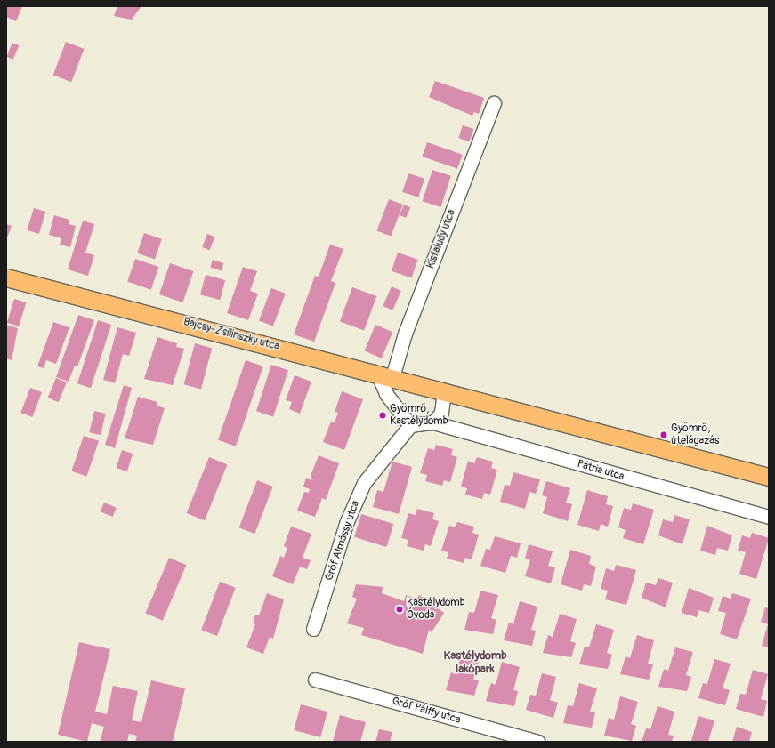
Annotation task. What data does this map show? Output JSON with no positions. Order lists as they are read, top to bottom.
{
  "streets": {
    "main road": ["Bajcsy-Zsilinszky utca"],
    "street": [
      "Kisfaludy utca",
      "Pátria utca",
      "Gróf Almássy utca",
      "Gróf Pálffy utca"
    ]
  },
  "crossings": [
    ["Kisfaludy utca", "Bajcsy-Zsilinszky utca"]
  ],
  "districts": ["Kastélydomb lakópark"],
  "places": ["Gyömrő, Kastélydomb", "Gyömrő, útelágazás", "Kastélydomb Óvoda"]
}
